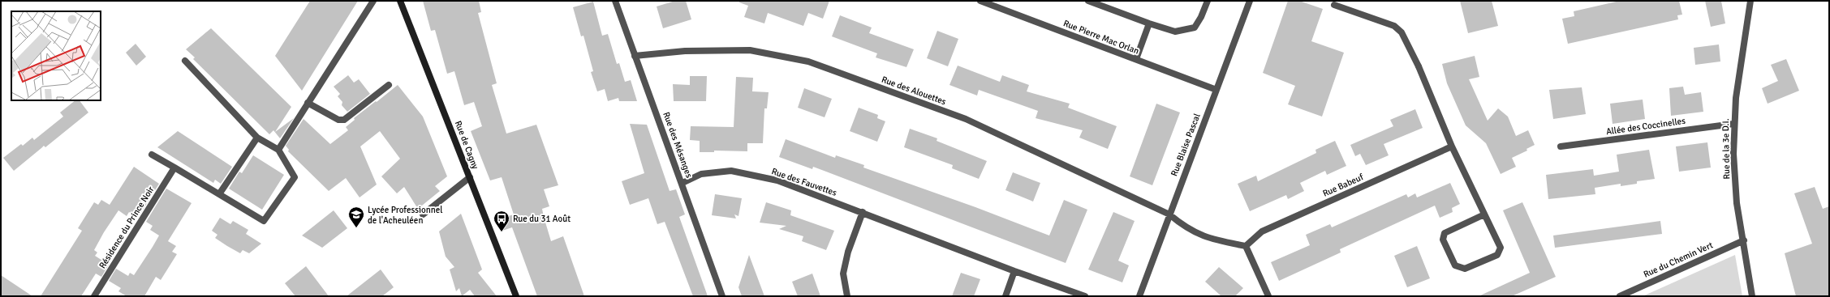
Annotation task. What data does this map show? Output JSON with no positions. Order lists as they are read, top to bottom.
{
  "streets": {
    "main road": ["Rue de Cagny"],
    "street": [
      "Rue Pierre Mac Orlan",
      "Rue des Alouettes",
      "Allée des Coccinelles",
      "Rue des Mésanges",
      "Rue Blaise Pascal",
      "Rue de la 3e D.I.",
      "Rue des Fauvettes",
      "Rue Babeuf",
      "Résidence du Prince Noir",
      "Rue du Chemin Vert"
    ]
  },
  "crossings": [
    ["Rue Pierre Mac Orlan", "Rue Blaise Pascal"],
    ["Rue des Alouettes", "Rue des Mésanges"],
    ["Rue des Alouettes", "Rue Blaise Pascal"],
    ["Allée des Coccinelles", "Rue de la 3e D.I."],
    ["Rue des Mésanges", "Rue des Fauvettes"],
    ["Rue de la 3e D.I.", "Rue du Chemin Vert"]
  ],
  "places": {
    "school or university": ["Lycée Professionnel de l'Acheuléen"],
    "bus stop": ["Rue du 31 Août"]
  }
}
